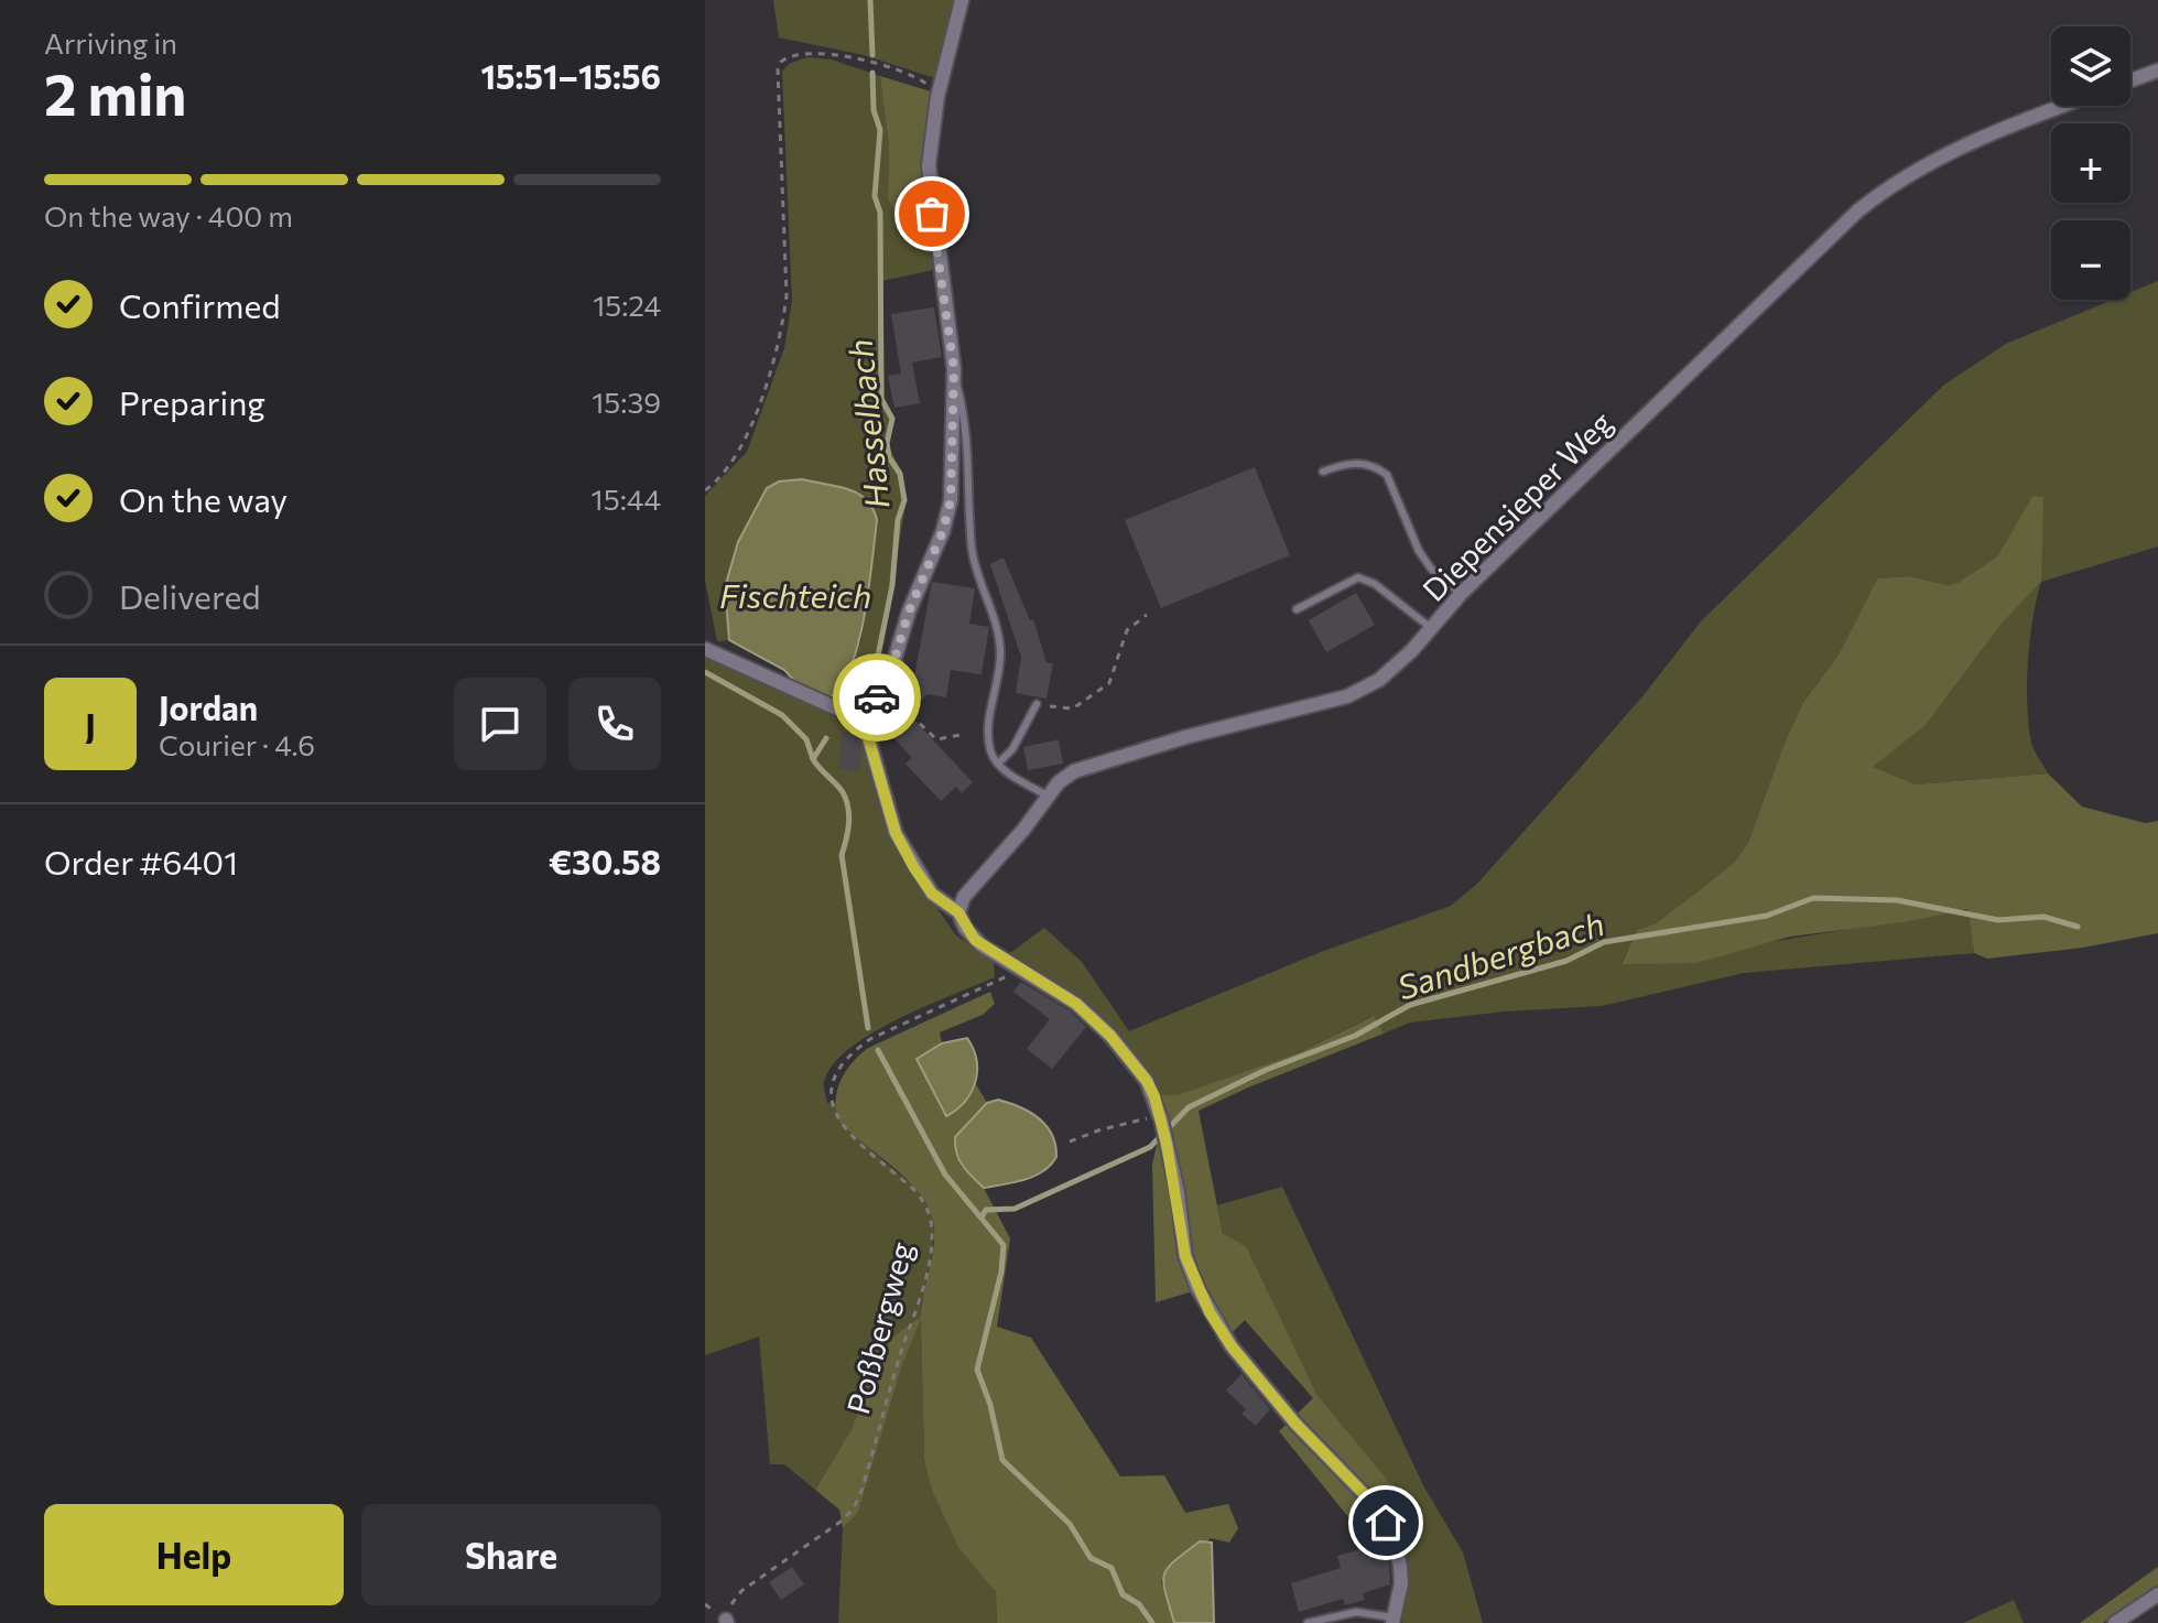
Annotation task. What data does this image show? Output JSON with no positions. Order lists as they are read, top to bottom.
{
  "streets": {
    "street": ["Diepensieper Weg"],
    "path": ["Poßbergweg"]
  },
  "water": ["Hasselbach", "Fischteich", "Sandbergbach"],
  "page": {
    "heading": ["2 min", "Arriving in", "15:51–15:56"],
    "panel": [
      "Jordan",
      "Courier · 4.6",
      "Order #6401",
      "€30.58"
    ],
    "map_buttons": ["+", "−"],
    "bar": "On the way · 400 m",
    "list": [
      ["Confirmed", "15:24"],
      ["Preparing", "15:39"],
      ["On the way", "15:44"],
      "Delivered"
    ],
    "round": "J",
    "buttons": ["Help", "Share"]
  }
}
